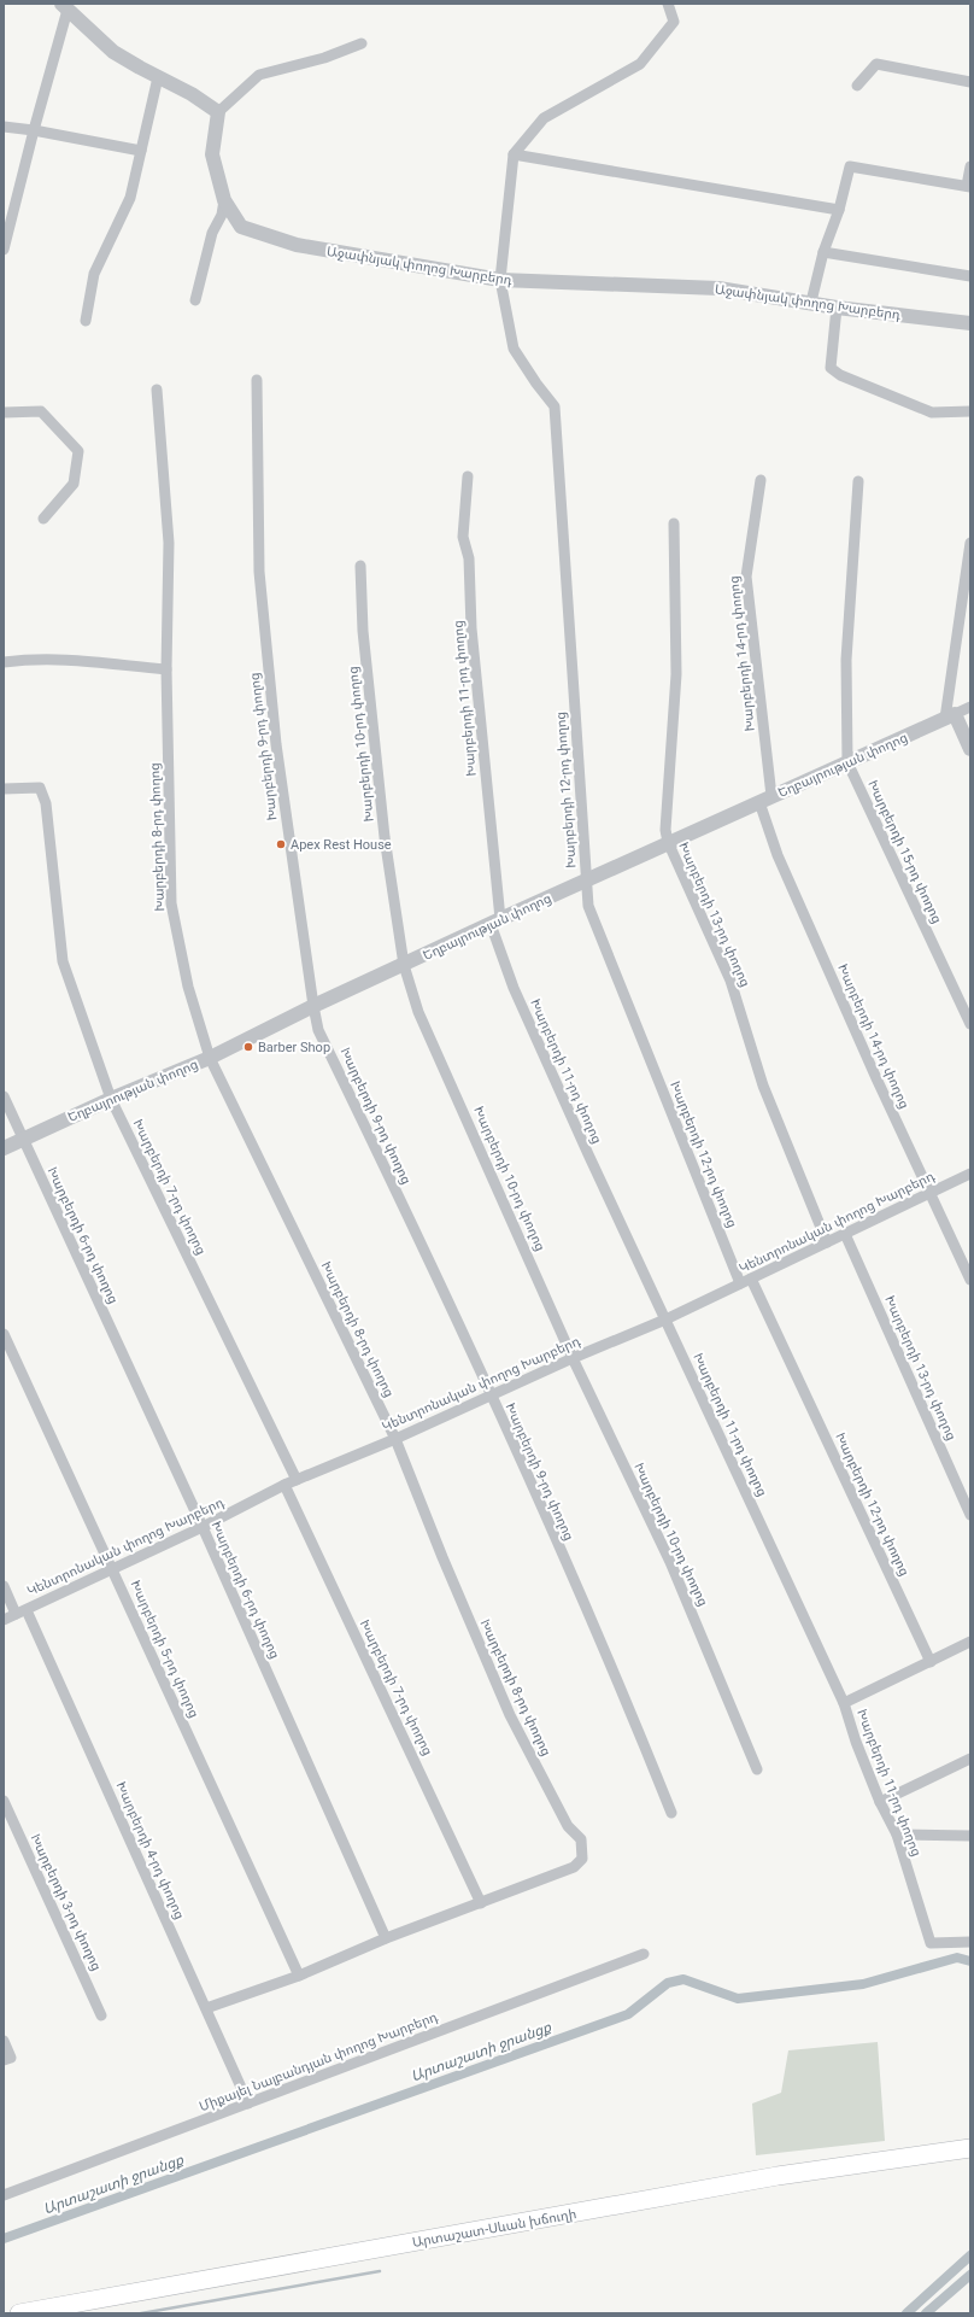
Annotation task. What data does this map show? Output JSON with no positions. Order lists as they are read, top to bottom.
{
  "streets": {
    "main road": ["Արտաշատ-Սևան խճուղի"],
    "street": [
      "Աջափնյակ փողոց Խարբերդ",
      "Խարբերդի 14-րդ փողոց",
      "Խարբերդի 11-րդ փողոց",
      "Խարբերդի 10-րդ փողոց",
      "Խարբերդի 9-րդ փողոց",
      "Եղբայրության փողոց",
      "Խարբերդի 12-րդ փողոց",
      "Խարբերդի 8-րդ փողոց",
      "Խարբերդի 15-րդ փողոց",
      "Խարբերդի 13-րդ փողոց",
      "Խարբերդի 7-րդ փողոց",
      "Կենտրոնական փողոց Խարբերդ",
      "Խարբերդի 6-րդ փողոց",
      "Խարբերդի 5-րդ փողոց",
      "Խարբերդի 4-րդ փողոց",
      "Խարբերդի 3-րդ փողոց",
      "Միքայել Նալբանդյան փողոց Խարբերդ"
    ]
  },
  "crossings": [
    ["Աջափնյակ փողոց Խարբերդ", "Խարբերդի 12-րդ փողոց"],
    ["Խարբերդի 14-րդ փողոց", "Եղբայրության փողոց"],
    ["Խարբերդի 14-րդ փողոց", "Կենտրոնական փողոց Խարբերդ"],
    ["Խարբերդի 11-րդ փողոց", "Եղբայրության փողոց"],
    ["Խարբերդի 11-րդ փողոց", "Կենտրոնական փողոց Խարբերդ"],
    ["Խարբերդի 10-րդ փողոց", "Եղբայրության փողոց"],
    ["Խարբերդի 10-րդ փողոց", "Կենտրոնական փողոց Խարբերդ"],
    ["Խարբերդի 9-րդ փողոց", "Եղբայրության փողոց"],
    ["Խարբերդի 9-րդ փողոց", "Կենտրոնական փողոց Խարբերդ"],
    ["Եղբայրության փողոց", "Խարբերդի 12-րդ փողոց"],
    ["Եղբայրության փողոց", "Խարբերդի 8-րդ փողոց"],
    ["Եղբայրության փողոց", "Խարբերդի 15-րդ փողոց"],
    ["Եղբայրության փողոց", "Խարբերդի 13-րդ փողոց"],
    ["Եղբայրության փողոց", "Խարբերդի 7-րդ փողոց"],
    ["Եղբայրության փողոց", "Խարբերդի 6-րդ փողոց"],
    ["Խարբերդի 12-րդ փողոց", "Կենտրոնական փողոց Խարբերդ"],
    ["Խարբերդի 8-րդ փողոց", "Խարբերդի 7-րդ փողոց"],
    ["Խարբերդի 8-րդ փողոց", "Կենտրոնական փողոց Խարբերդ"],
    ["Խարբերդի 8-րդ փողոց", "Խարբերդի 6-րդ փողոց"],
    ["Խարբերդի 8-րդ փողոց", "Խարբերդի 5-րդ փողոց"],
    ["Խարբերդի 8-րդ փողոց", "Խարբերդի 4-րդ փողոց"],
    ["Խարբերդի 13-րդ փողոց", "Կենտրոնական փողոց Խարբերդ"],
    ["Խարբերդի 7-րդ փողոց", "Կենտրոնական փողոց Խարբերդ"],
    ["Կենտրոնական փողոց Խարբերդ", "Խարբերդի 6-րդ փողոց"],
    ["Կենտրոնական փողոց Խարբերդ", "Խարբերդի 5-րդ փողոց"],
    ["Կենտրոնական փողոց Խարբերդ", "Խարբերդի 4-րդ փողոց"],
    ["Խարբերդի 4-րդ փողոց", "Միքայել Նալբանդյան փողոց Խարբերդ"]
  ],
  "water": ["Արտաշատի ջրանցք"],
  "places": ["Apex Rest House", "Barber Shop"]
}
